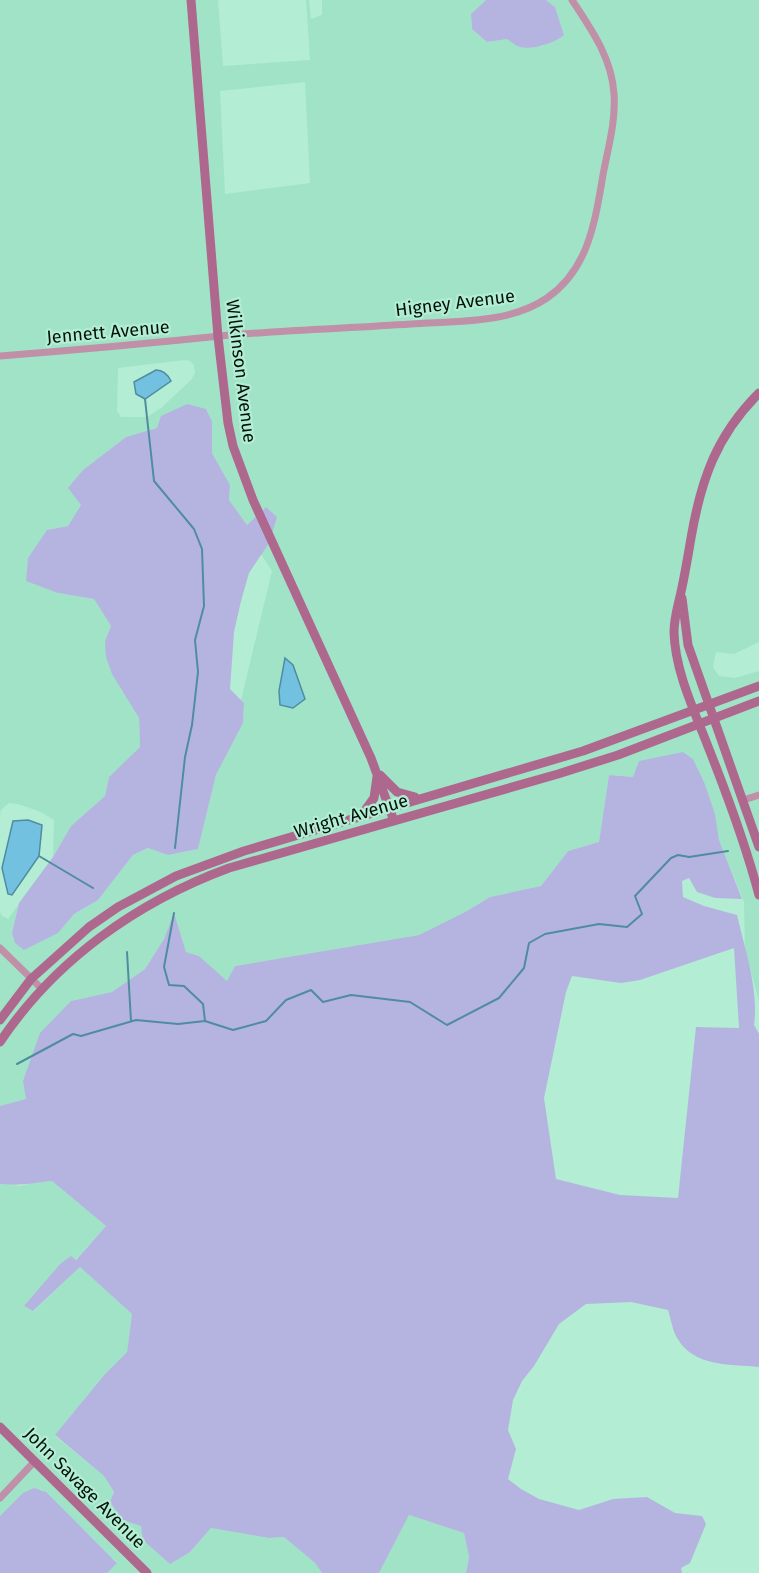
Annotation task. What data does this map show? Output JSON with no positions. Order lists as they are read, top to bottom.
{
  "streets": {
    "main road": ["Wilkinson Avenue", "Wright Avenue", "John Savage Avenue"],
    "street": ["Higney Avenue", "Jennett Avenue"]
  },
  "crossings": [
    ["Higney Avenue", "Jennett Avenue"],
    ["Higney Avenue", "Wilkinson Avenue"],
    ["Jennett Avenue", "Wilkinson Avenue"],
    ["Wilkinson Avenue", "Wright Avenue"]
  ]
}
